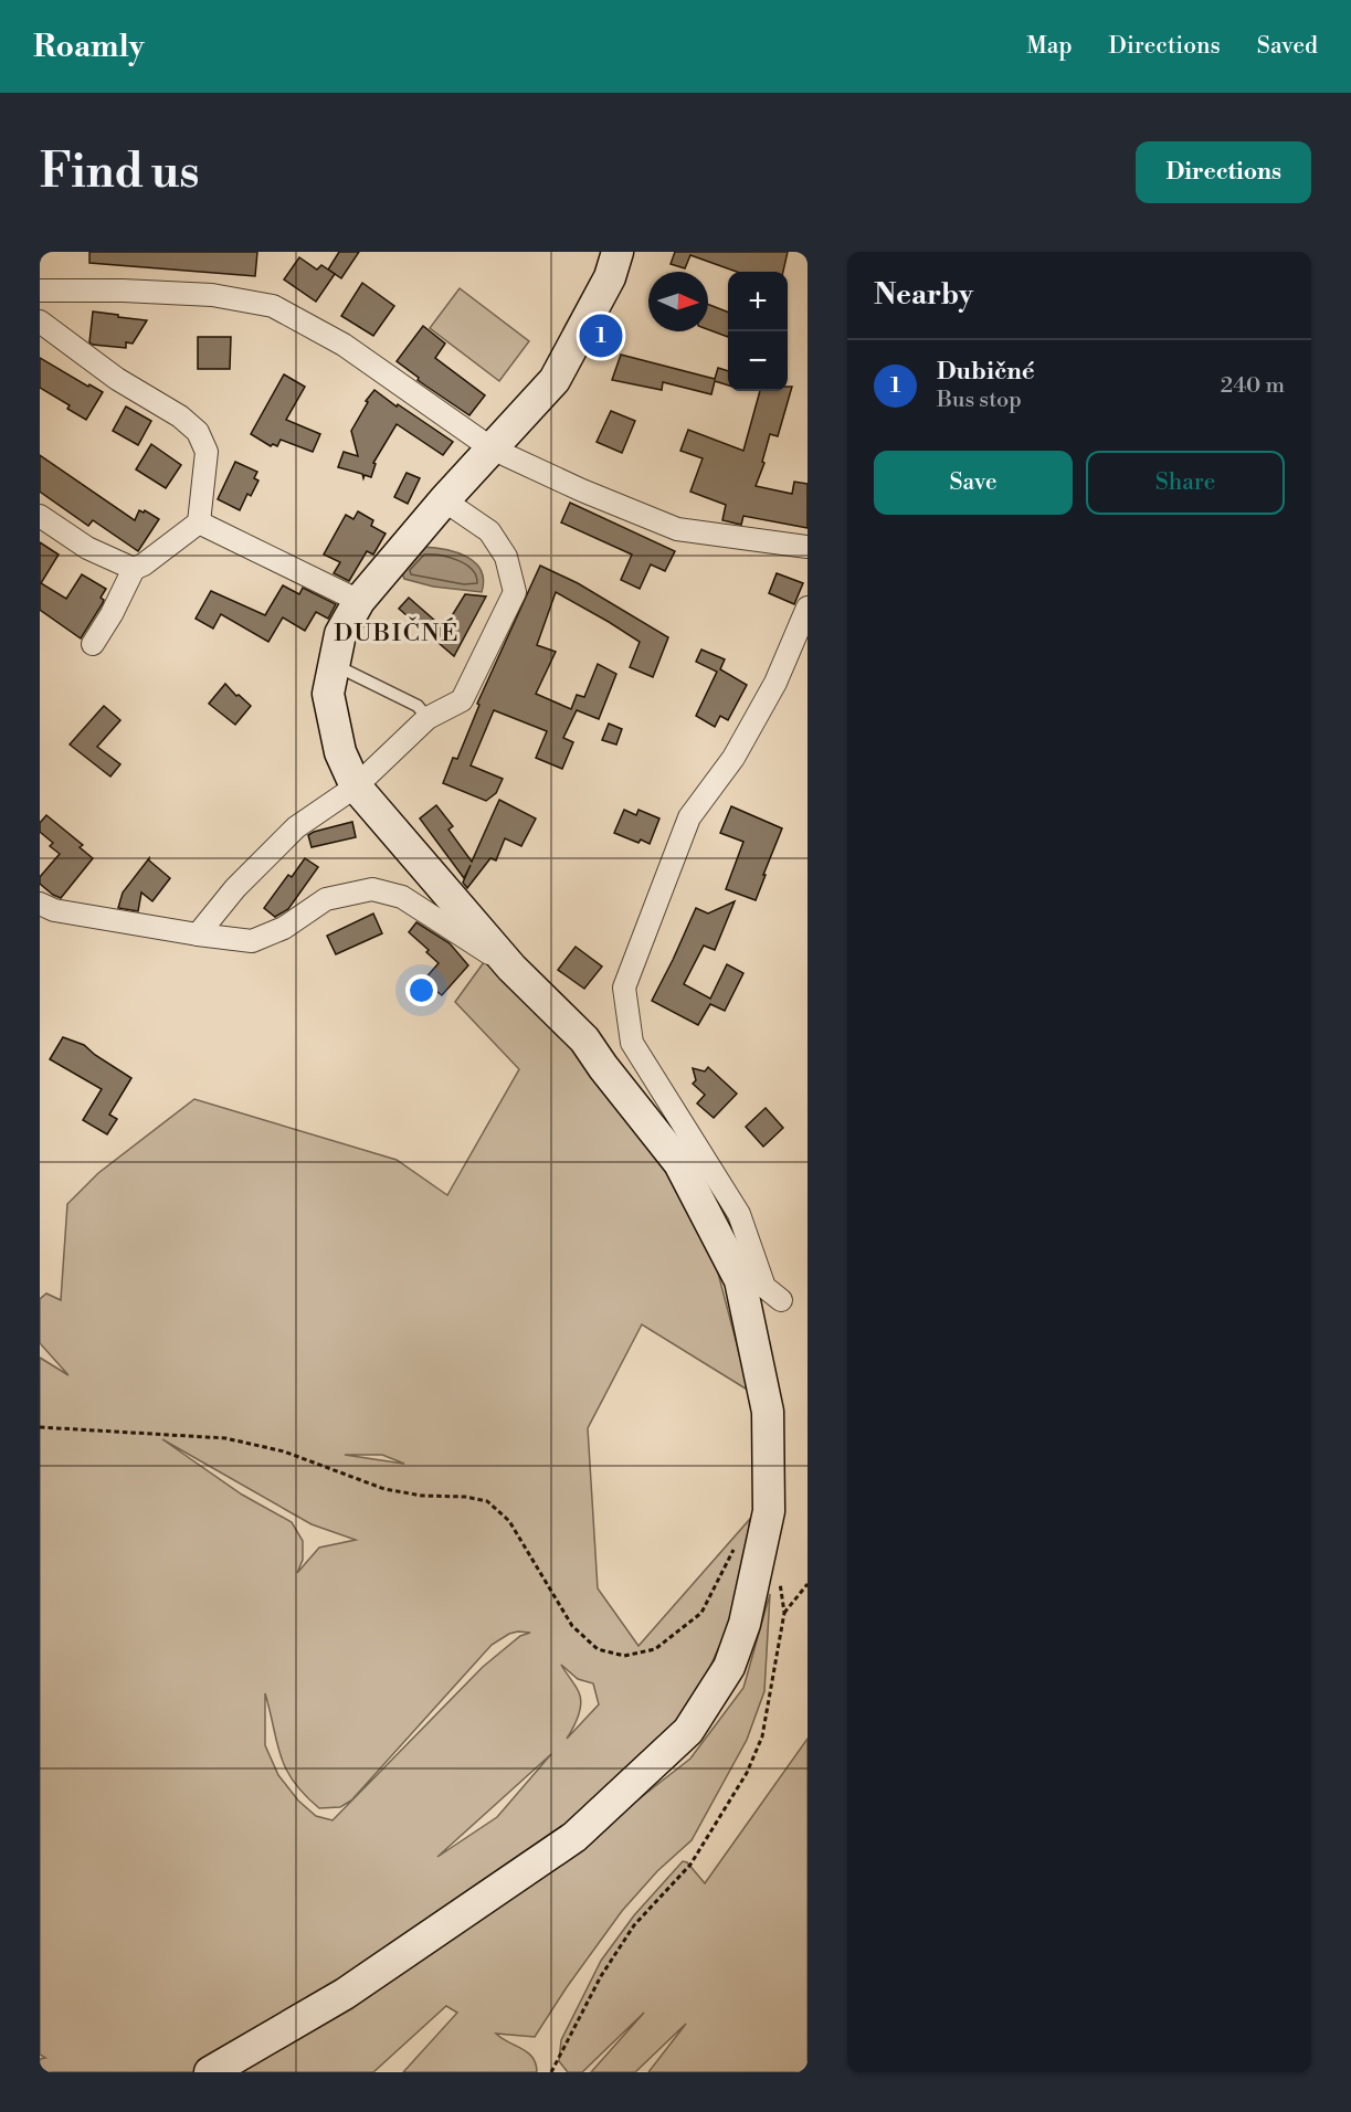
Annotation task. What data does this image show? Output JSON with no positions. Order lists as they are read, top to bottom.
{
  "districts": ["DUBIČNÉ"],
  "north": "right",
  "page": {
    "header": "Roamly",
    "nav": ["Map", "Directions", "Saved"],
    "buttons": [
      "Directions",
      ["Save", "Share"]
    ],
    "title": "Find us",
    "heading": "Nearby",
    "map_buttons": ["+", "−"],
    "pins": "1",
    "list": [
      {
        "mark": "1",
        "name": "Dubičné",
        "note": "Bus stop",
        "value": "240 m"
      }
    ]
  }
}
